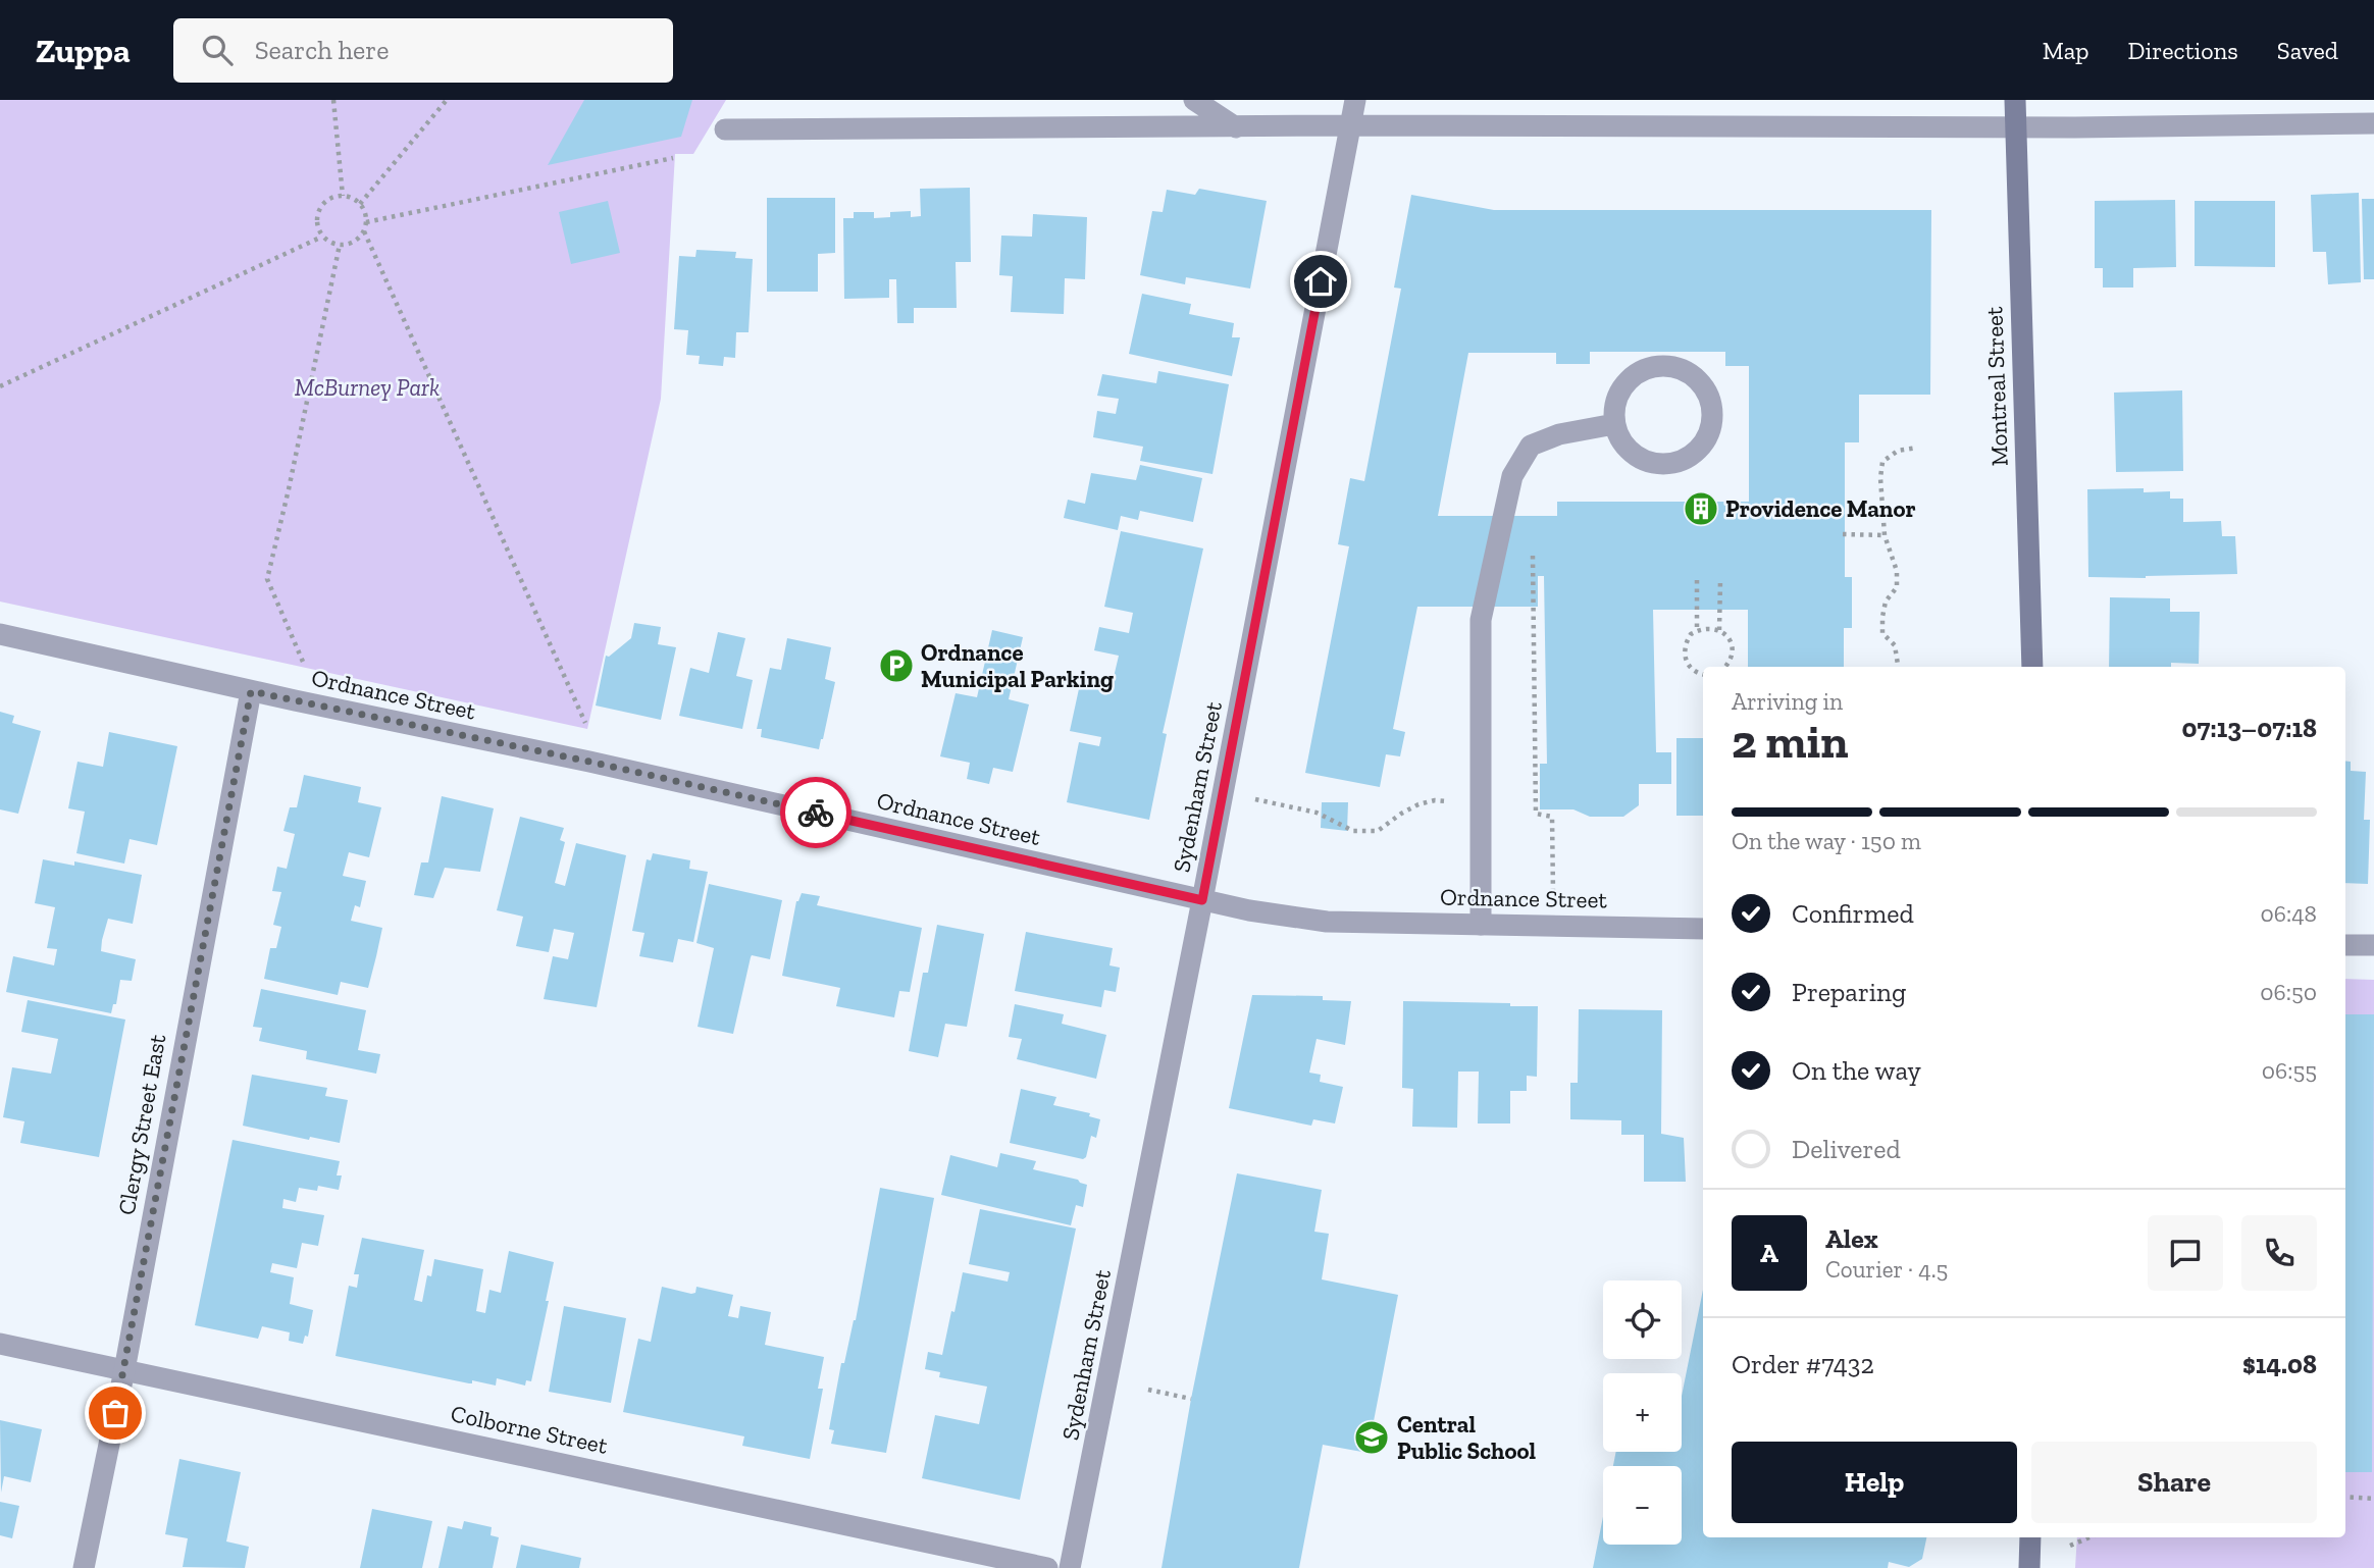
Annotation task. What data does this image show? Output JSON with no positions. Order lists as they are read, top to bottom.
{
  "streets": {
    "main road": ["Montreal Street"],
    "street": [
      "Ordnance Street",
      "Sydenham Street",
      "Clergy Street East",
      "Colborne Street"
    ]
  },
  "crossings": [
    ["Ordnance Street", "Sydenham Street"],
    ["Ordnance Street", "Clergy Street East"],
    ["Clergy Street East", "Colborne Street"]
  ],
  "parks": ["McBurney Park"],
  "places": {
    "building": ["Providence Manor"],
    "parking": ["Ordnance Municipal Parking"],
    "school or university": ["Central Public School"]
  },
  "page": {
    "header": "Zuppa",
    "search": "Search here",
    "nav": ["Map", "Directions", "Saved"],
    "heading": ["2 min", "Arriving in", "07:13–07:18"],
    "panel": [
      "Alex",
      "Courier · 4.5",
      "Order #7432",
      "$14.08"
    ],
    "bar": "On the way · 150 m",
    "list": [
      ["Confirmed", "06:48"],
      ["Preparing", "06:50"],
      ["On the way", "06:55"],
      "Delivered"
    ],
    "round": "A",
    "map_buttons": ["+", "−"],
    "buttons": ["Help", "Share"]
  }
}
